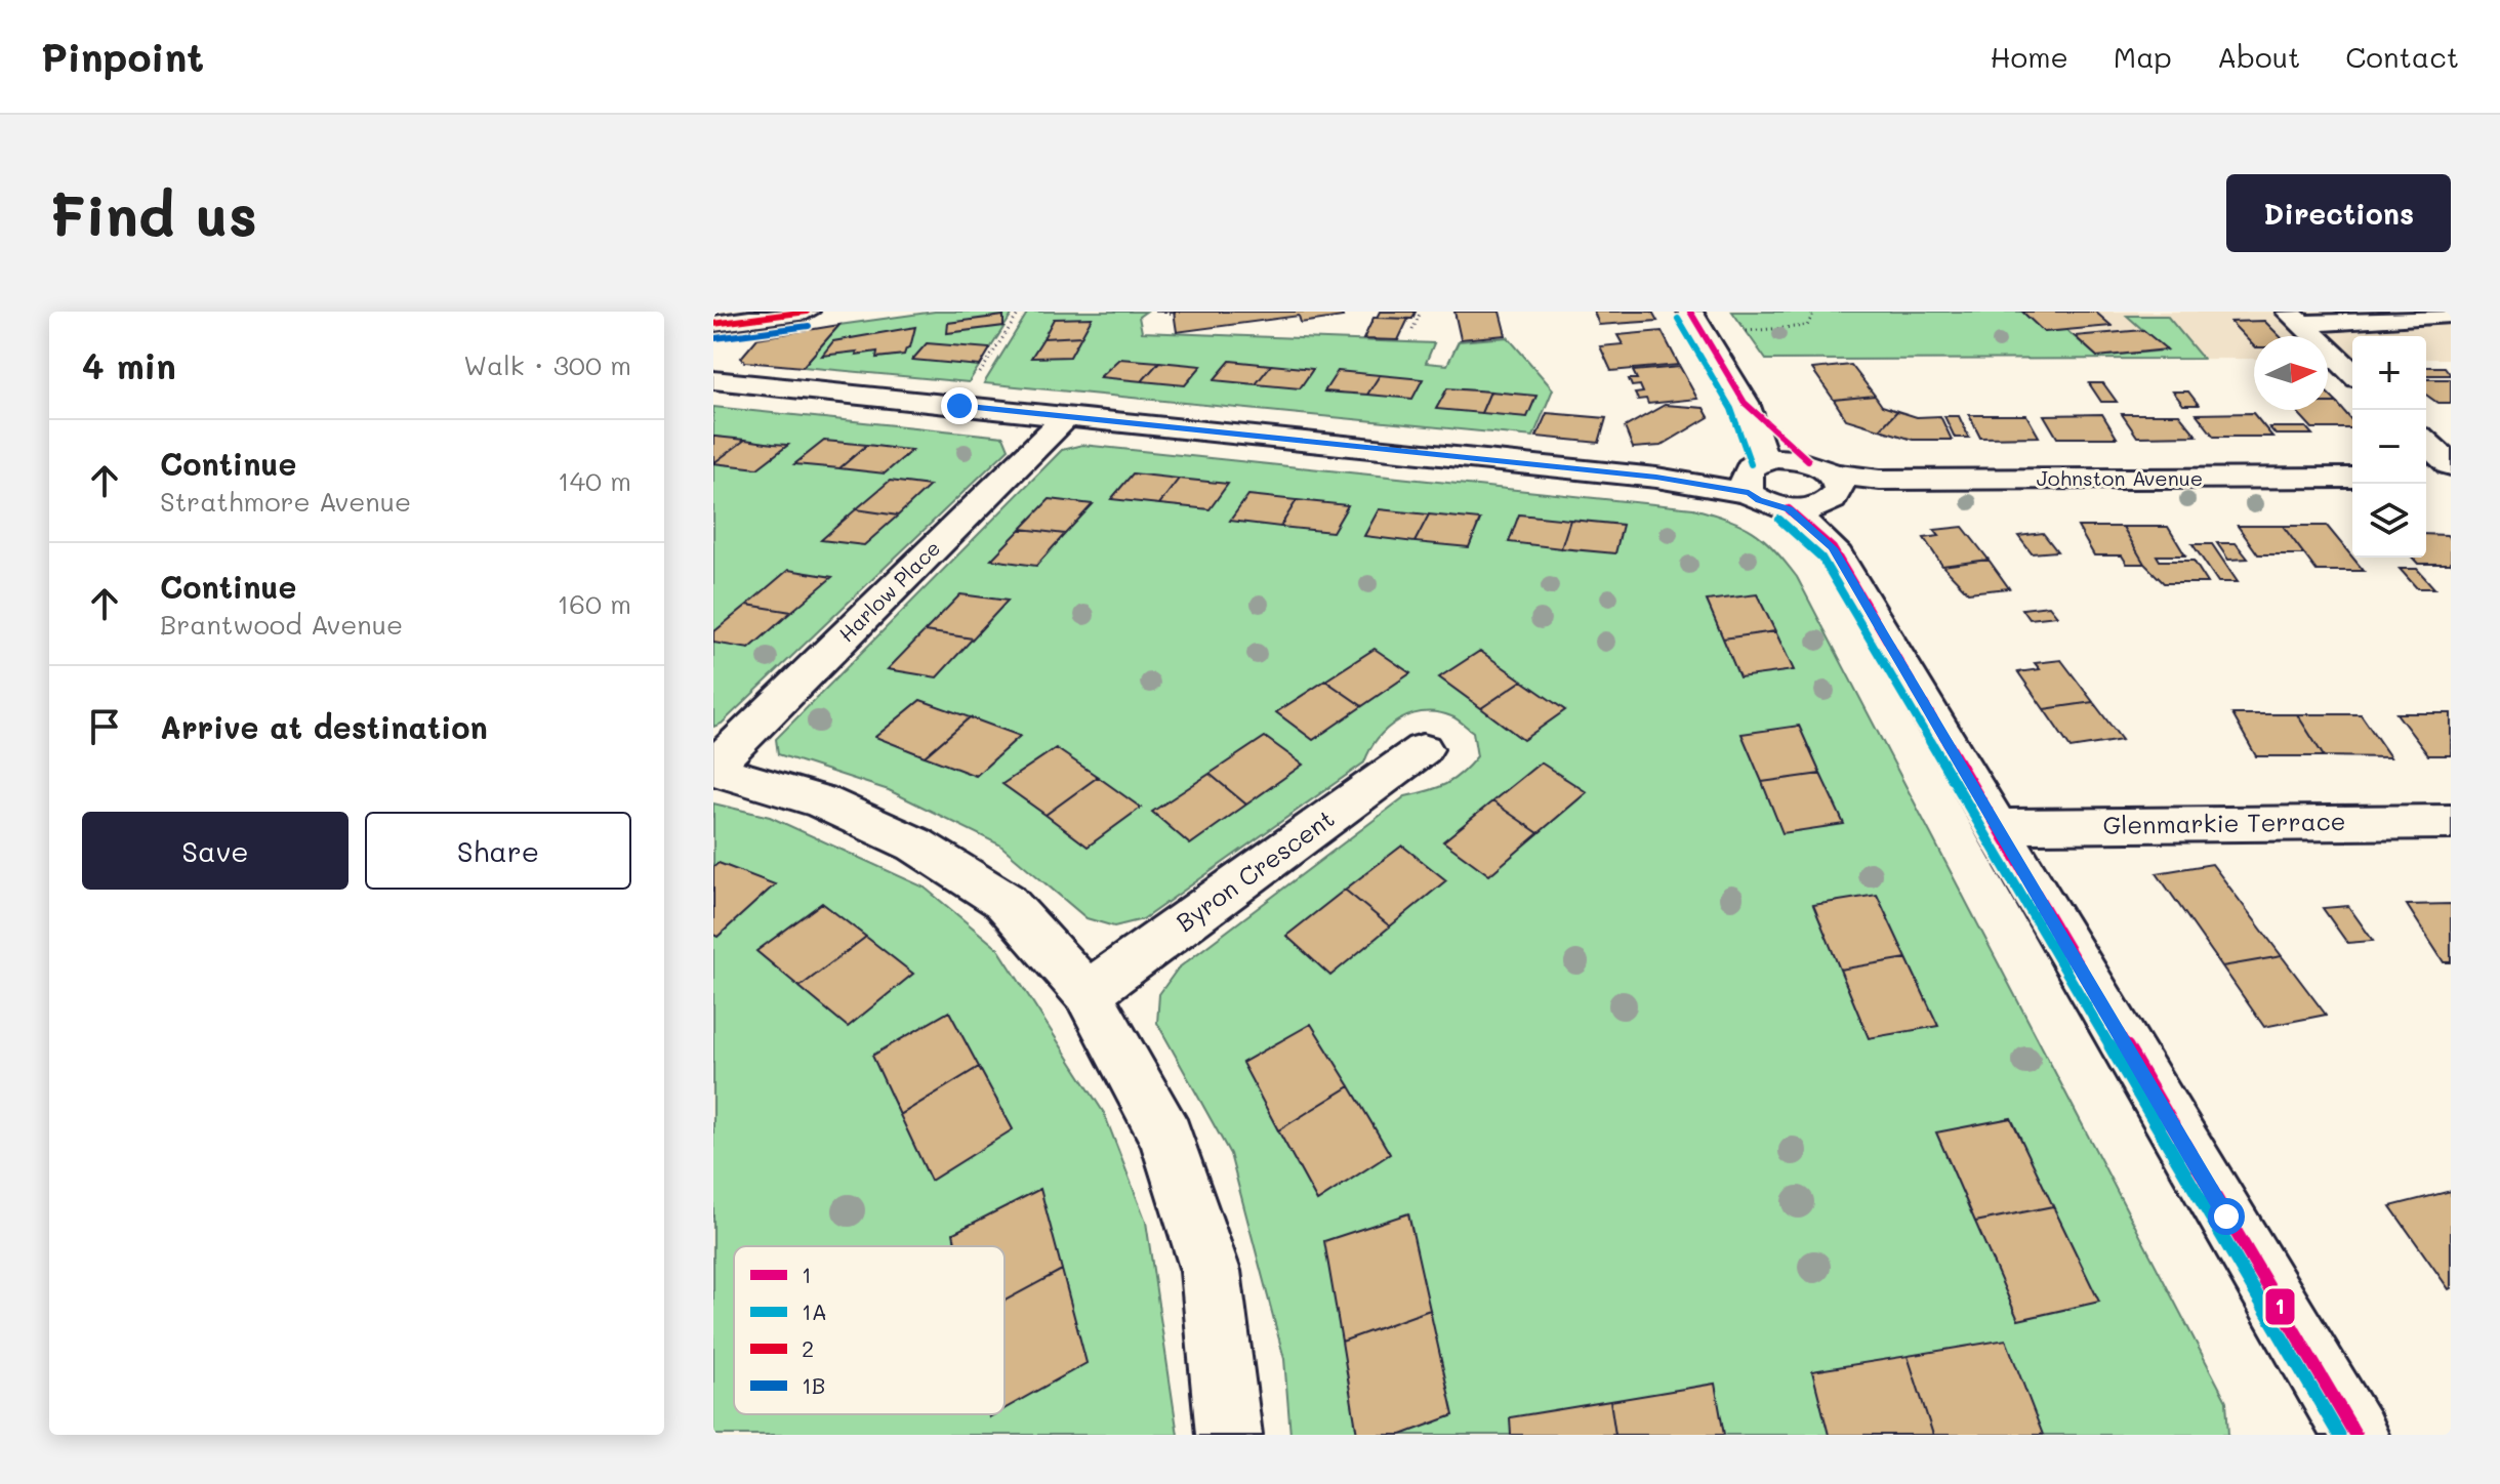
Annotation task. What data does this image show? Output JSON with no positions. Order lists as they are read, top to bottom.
{
  "streets": {
    "street": [
      "Johnston Avenue",
      "Harlow Place",
      "Glenmarkie Terrace",
      "Byron Crescent"
    ]
  },
  "lines": [
    "transit line 1",
    "transit line 2",
    "transit line 1A",
    "transit line 1B"
  ],
  "legend": [
    "1",
    "1A",
    "2",
    "1B"
  ],
  "north": "right",
  "page": {
    "header": "Pinpoint",
    "nav": [
      "Home",
      "Map",
      "About",
      "Contact"
    ],
    "buttons": [
      "Directions",
      ["Save", "Share"]
    ],
    "title": "Find us",
    "heading": ["4 min", "Walk · 300 m"],
    "map_buttons": ["+", "−"],
    "list": [
      ["Continue", "Strathmore Avenue", "140 m"],
      ["Continue", "Brantwood Avenue", "160 m"],
      "Arrive at destination"
    ]
  }
}
